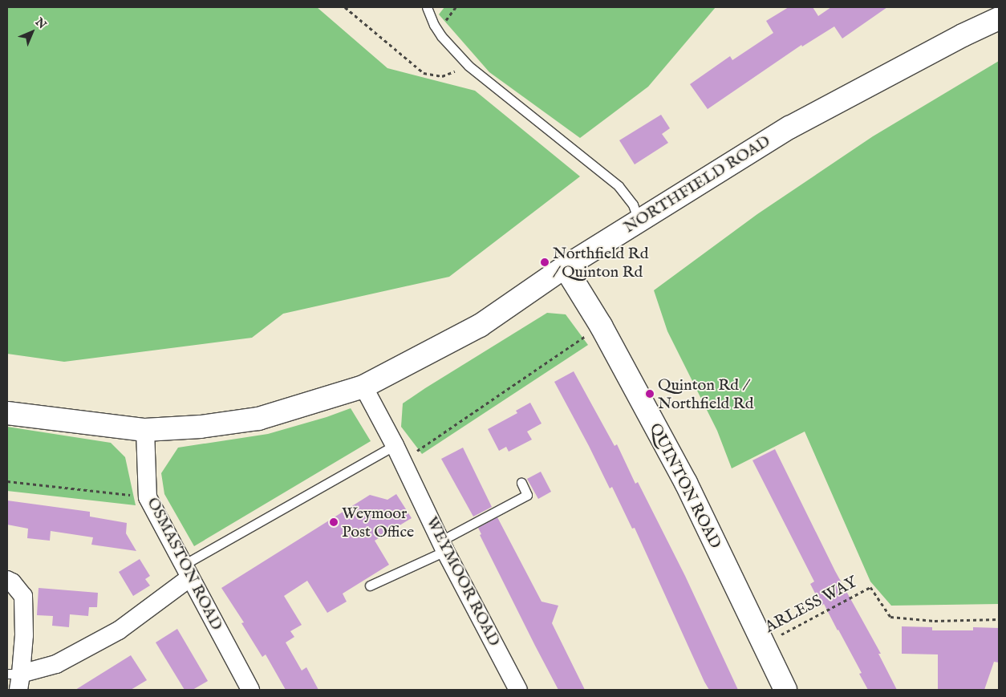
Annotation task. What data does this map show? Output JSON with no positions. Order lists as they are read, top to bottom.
{
  "streets": {
    "street": [
      "NORTHFIELD ROAD",
      "QUINTON ROAD",
      "OSMASTON ROAD",
      "WEYMOOR ROAD"
    ],
    "path": ["ARLESS WAY"]
  },
  "crossings": [
    ["NORTHFIELD ROAD", "QUINTON ROAD"],
    ["NORTHFIELD ROAD", "OSMASTON ROAD"],
    ["NORTHFIELD ROAD", "WEYMOOR ROAD"],
    ["QUINTON ROAD", "ARLESS WAY"]
  ],
  "places": ["Northfield Rd / Quinton Rd", "Quinton Rd / Northfield Rd", "Weymoor Post Office"],
  "north": "top right"
}
